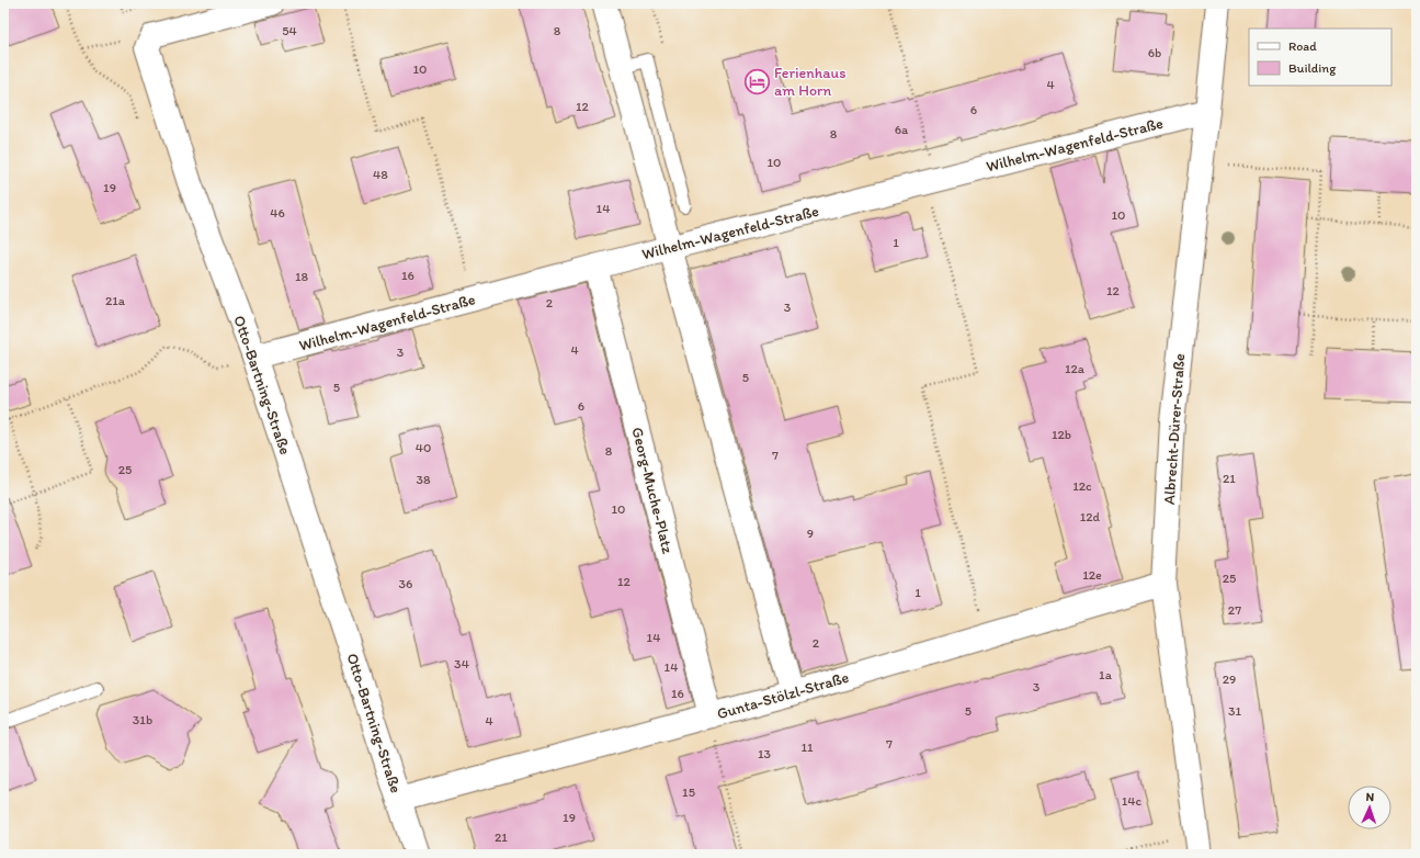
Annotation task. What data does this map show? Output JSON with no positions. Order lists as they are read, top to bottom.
{
  "streets": {
    "street": [
      "Wilhelm-Wagenfeld-Straße",
      "Otto-Bartning-Straße",
      "Albrecht-Dürer-Straße",
      "Georg-Muche-Platz",
      "Gunta-Stölzl-Straße"
    ]
  },
  "crossings": [
    ["Wilhelm-Wagenfeld-Straße", "Otto-Bartning-Straße"],
    ["Wilhelm-Wagenfeld-Straße", "Albrecht-Dürer-Straße"],
    ["Wilhelm-Wagenfeld-Straße", "Georg-Muche-Platz"],
    ["Otto-Bartning-Straße", "Gunta-Stölzl-Straße"],
    ["Albrecht-Dürer-Straße", "Gunta-Stölzl-Straße"],
    ["Georg-Muche-Platz", "Gunta-Stölzl-Straße"]
  ],
  "places": {
    "hotel": ["Ferienhaus am Horn"]
  },
  "house_numbers": [
    "54",
    "8",
    "6b",
    "10",
    "4",
    "12",
    "6",
    "6a",
    "8",
    "10",
    "48",
    "19",
    "14",
    "46",
    "10",
    "1",
    "16",
    "18",
    "12",
    "21a",
    "2",
    "3",
    "4",
    "3",
    "12a",
    "5",
    "5",
    "6",
    "12b",
    "40",
    "8",
    "7",
    "25",
    "21",
    "38",
    "12c",
    "10",
    "12d",
    "9",
    "12e",
    "25",
    "12",
    "36",
    "1",
    "27",
    "14",
    "2",
    "34",
    "14",
    "1a",
    "29",
    "3",
    "16",
    "5",
    "31",
    "31b",
    "4",
    "7",
    "11",
    "13",
    "15",
    "14c",
    "19",
    "21"
  ],
  "legend": ["Road", "Building"],
  "north": "top"
}
